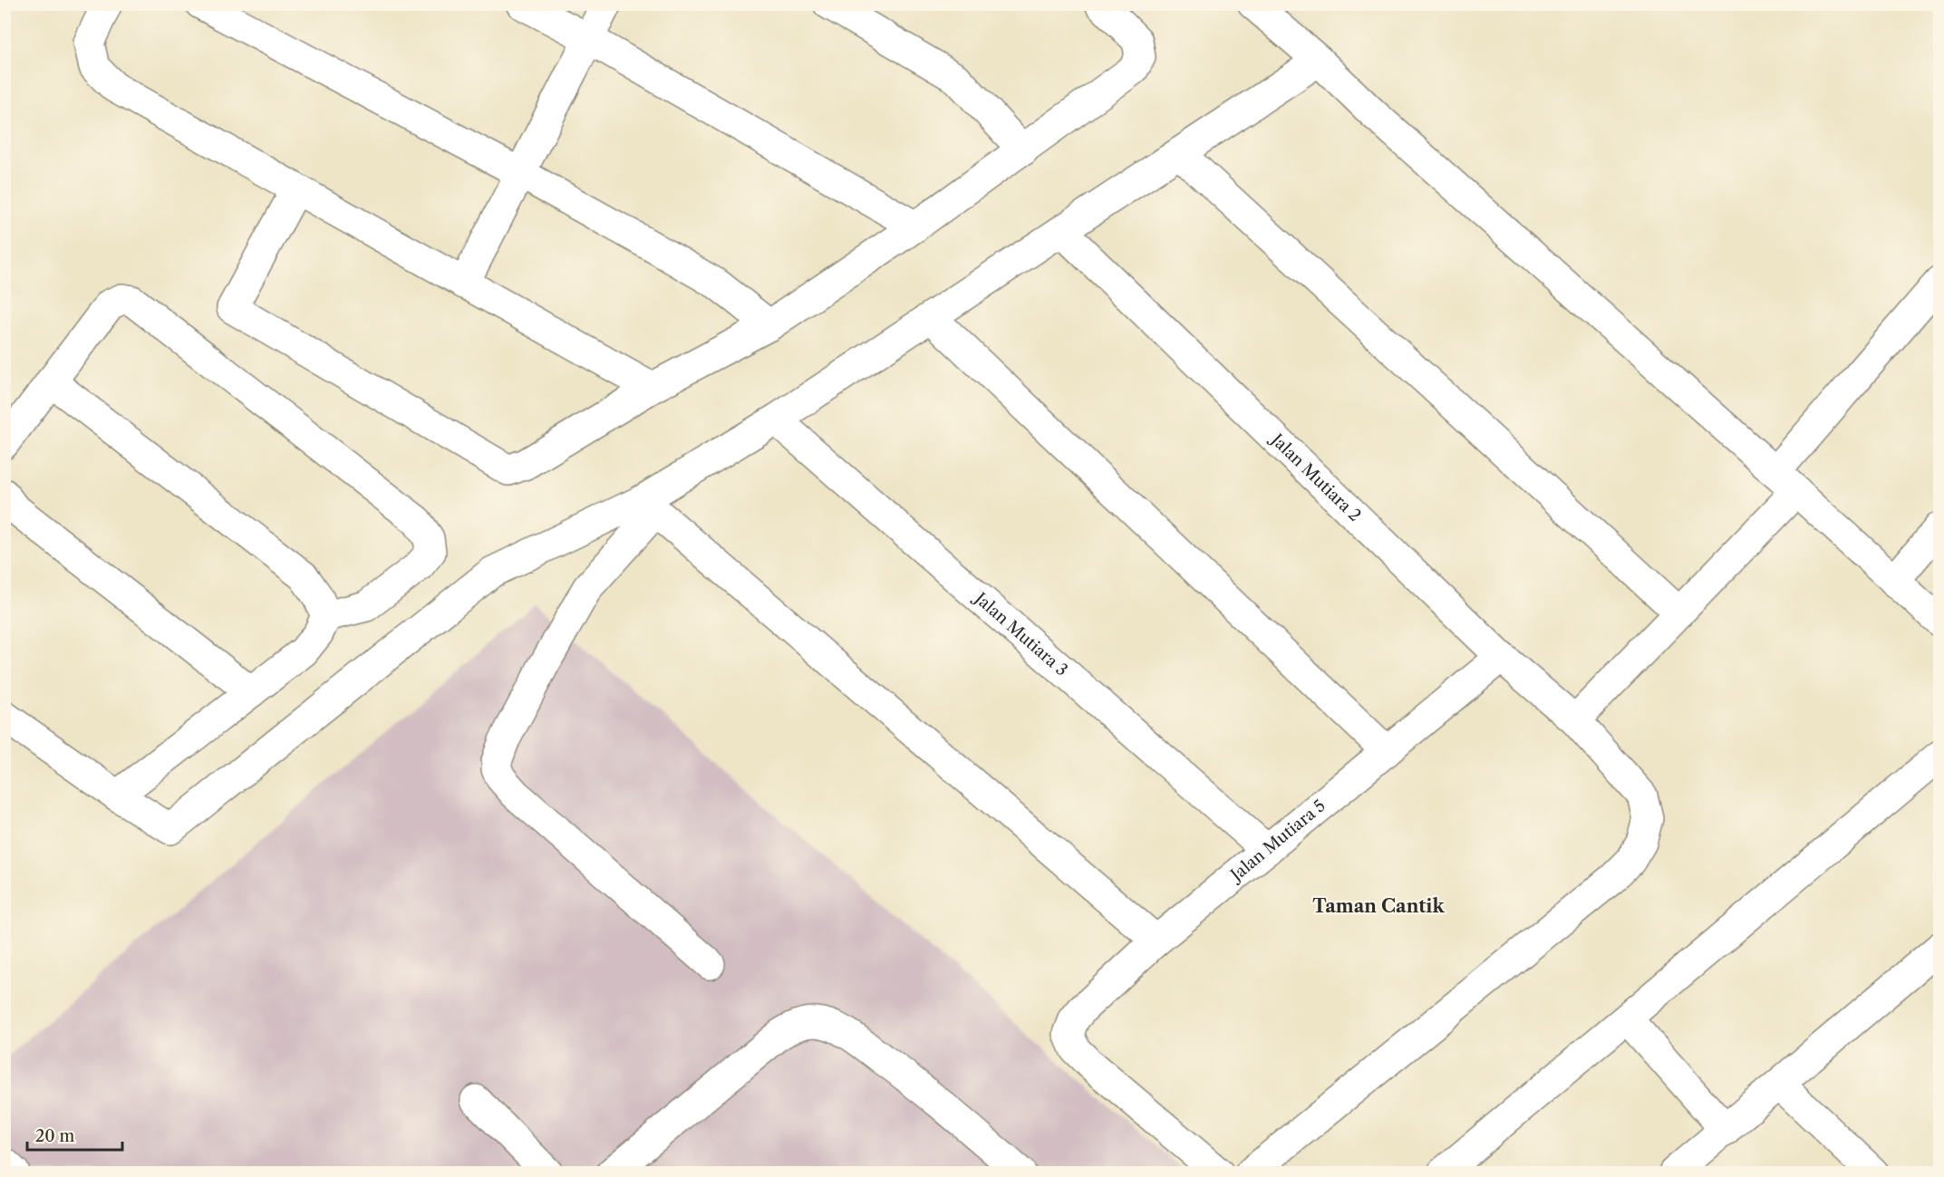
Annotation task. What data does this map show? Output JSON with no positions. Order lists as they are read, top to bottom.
{
  "streets": {
    "street": ["Jalan Mutiara 2", "Jalan Mutiara 3", "Jalan Mutiara 5"]
  },
  "crossings": [
    ["Jalan Mutiara 2", "Jalan Mutiara 5"],
    ["Jalan Mutiara 3", "Jalan Mutiara 5"]
  ],
  "districts": ["Taman Cantik"],
  "scale_bar": "20 m"
}
